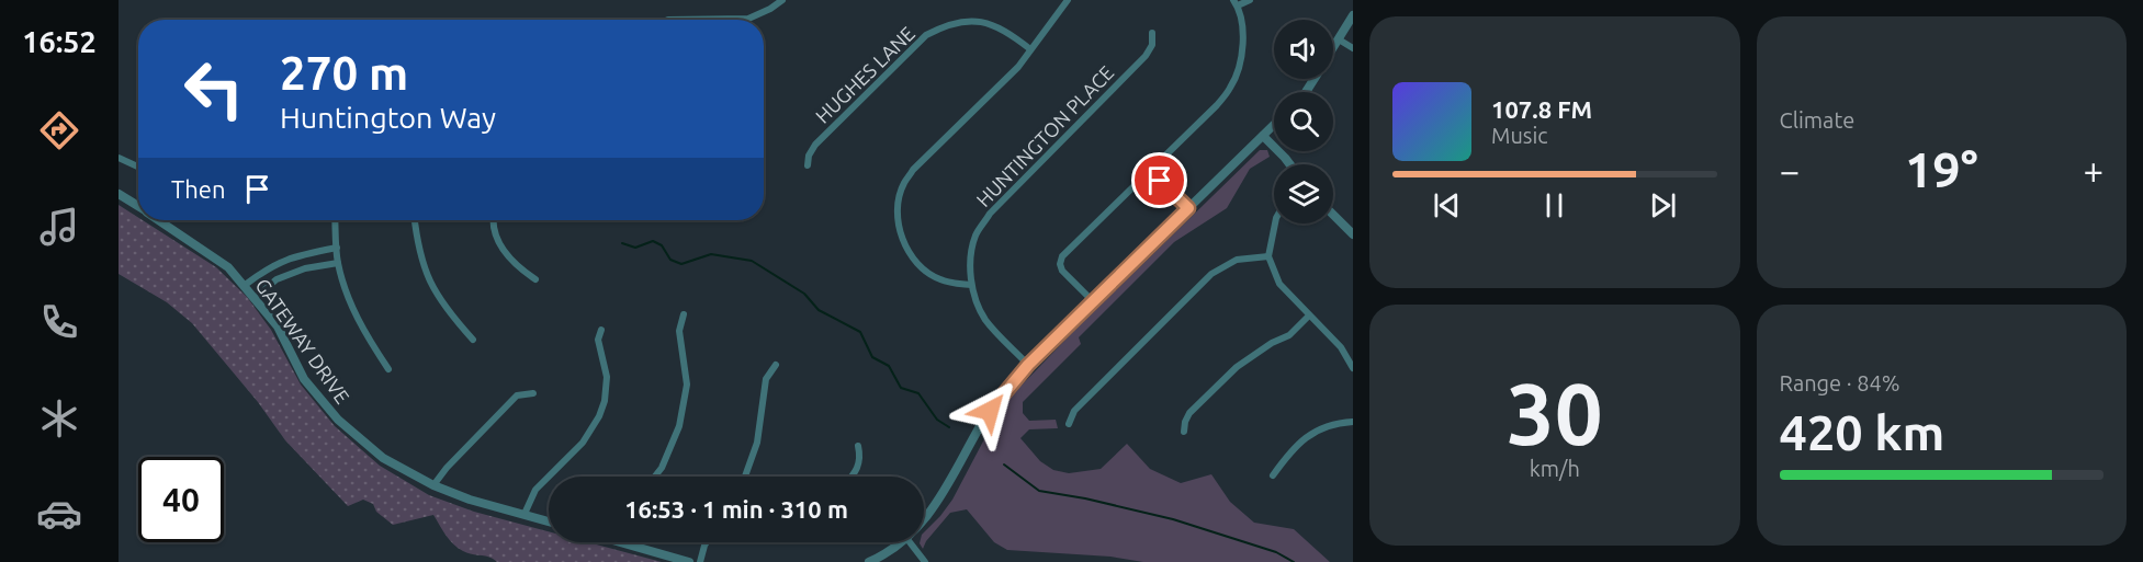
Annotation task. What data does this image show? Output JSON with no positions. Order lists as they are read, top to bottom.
{
  "streets": {
    "street": ["HUGHES LANE", "HUNTINGTON PLACE", "GATEWAY DRIVE"]
  },
  "page": {
    "tabs": "16:52",
    "tile": [
      "Climate",
      ["30", "km/h"],
      ["Range · 84%", "420 km"]
    ],
    "turn": ["270 m", "Huntington Way"],
    "song": ["107.8 FM", "Music"],
    "heat": ["−", "19°", "+"],
    "then": "Then",
    "limit": "40",
    "trip": "16:53 · 1 min · 310 m"
  }
}
